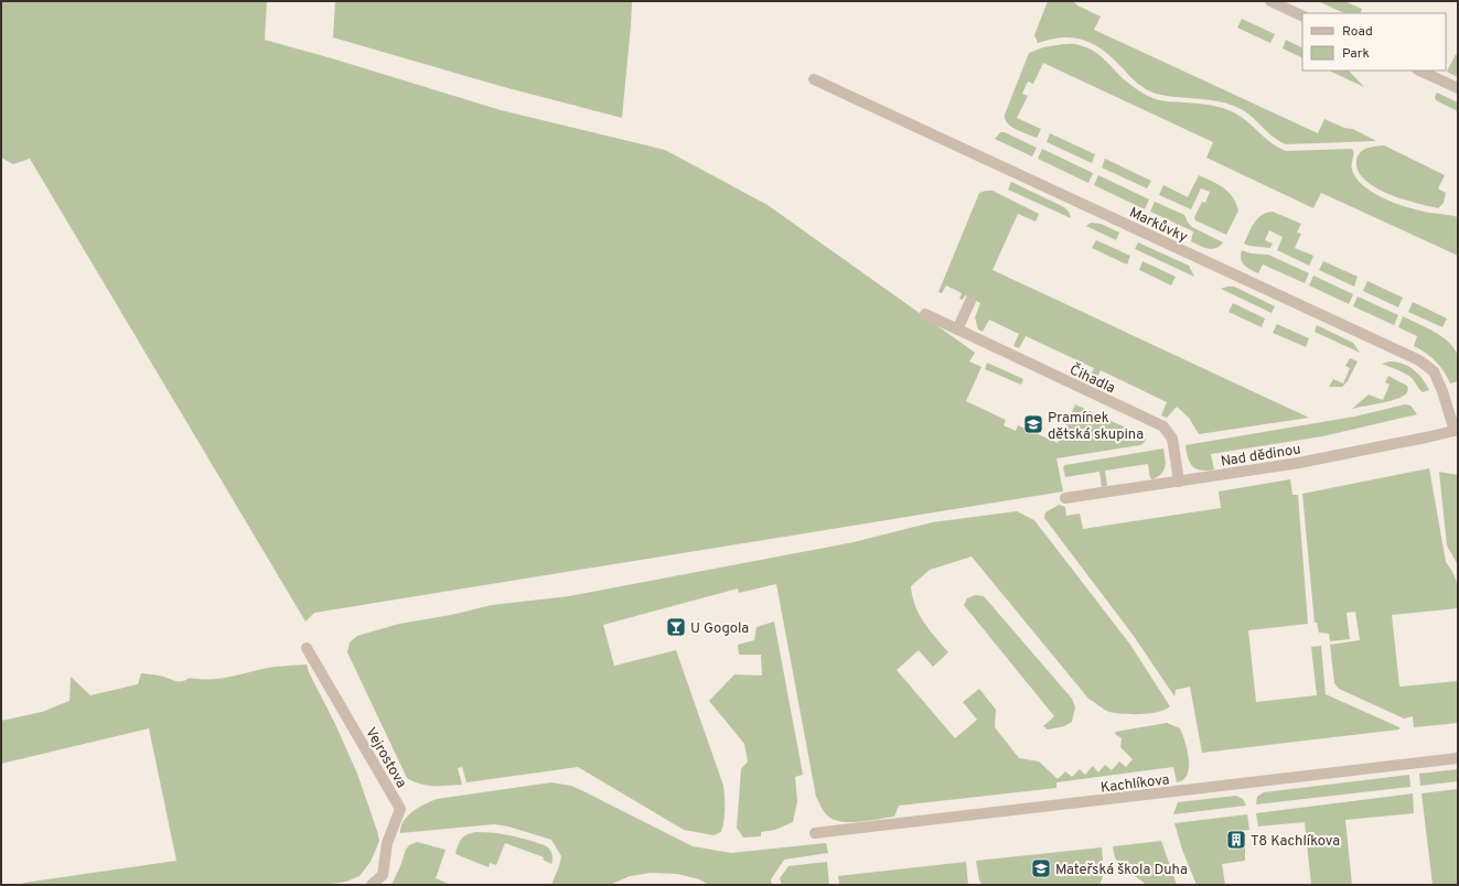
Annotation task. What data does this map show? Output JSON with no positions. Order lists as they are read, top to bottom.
{
  "streets": {
    "street": [
      "Markůvky",
      "Čihadla",
      "Nad dědinou",
      "Vejrostova",
      "Kachlíkova"
    ]
  },
  "crossings": [
    ["Markůvky", "Nad dědinou"],
    ["Čihadla", "Nad dědinou"]
  ],
  "places": {
    "school or university": ["Pramínek dětská skupina", "Mateřská škola Duha"],
    "bar": ["U Gogola"],
    "building": ["T8 Kachlíkova"]
  },
  "legend": ["Road", "Park"]
}
